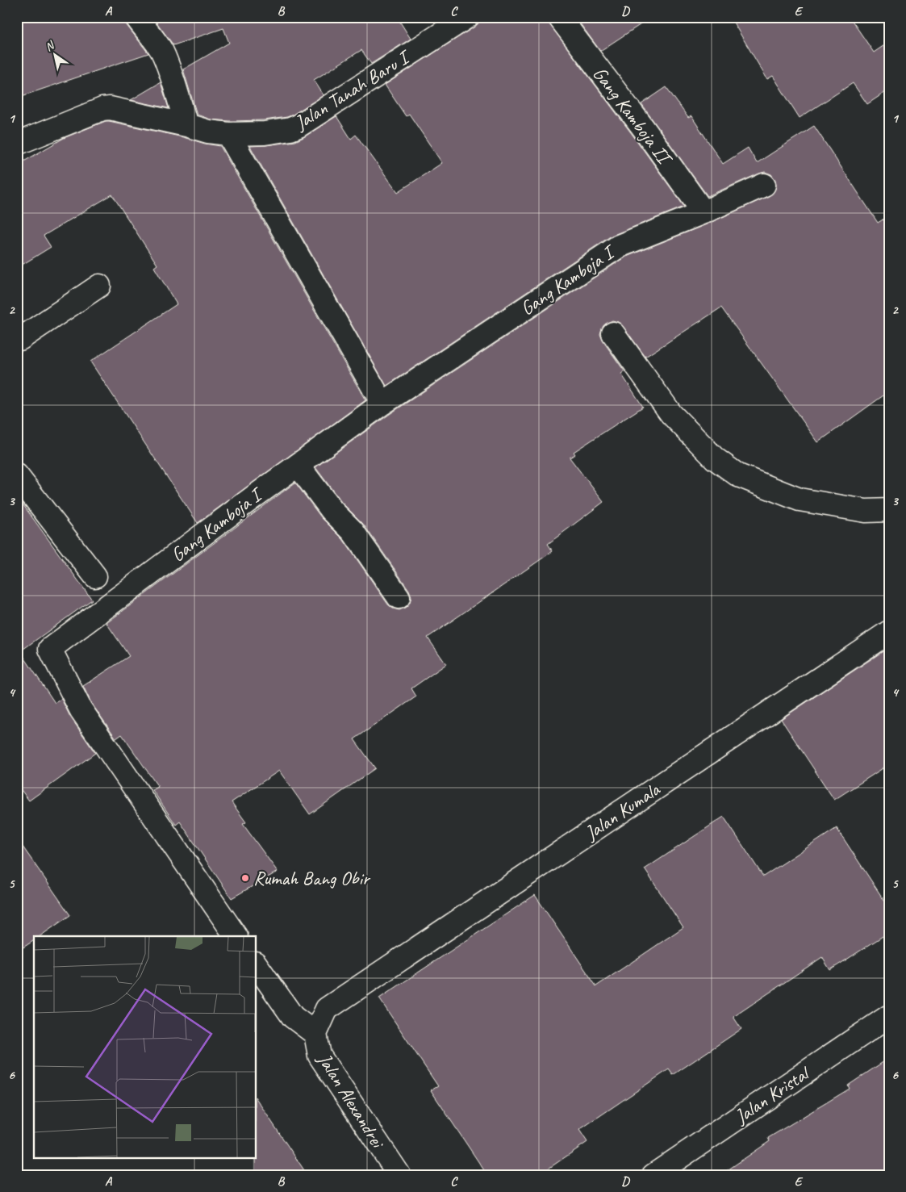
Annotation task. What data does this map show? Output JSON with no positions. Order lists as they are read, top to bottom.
{
  "streets": {
    "street": [
      "Jalan Tanah Baru I",
      "Gang Kamboja II",
      "Gang Kamboja I",
      "Jalan Kumala",
      "Jalan Kristal",
      "Jalan Alexandrei"
    ]
  },
  "crossings": [
    ["Gang Kamboja II", "Gang Kamboja I"],
    ["Jalan Kumala", "Jalan Alexandrei"]
  ],
  "places": ["Rumah Bang Obir"],
  "north": "top left",
  "grid": {
    "columns": [
      "A",
      "B",
      "C",
      "D",
      "E"
    ],
    "rows": [
      "1",
      "2",
      "3",
      "4",
      "5",
      "6"
    ]
  }
}
